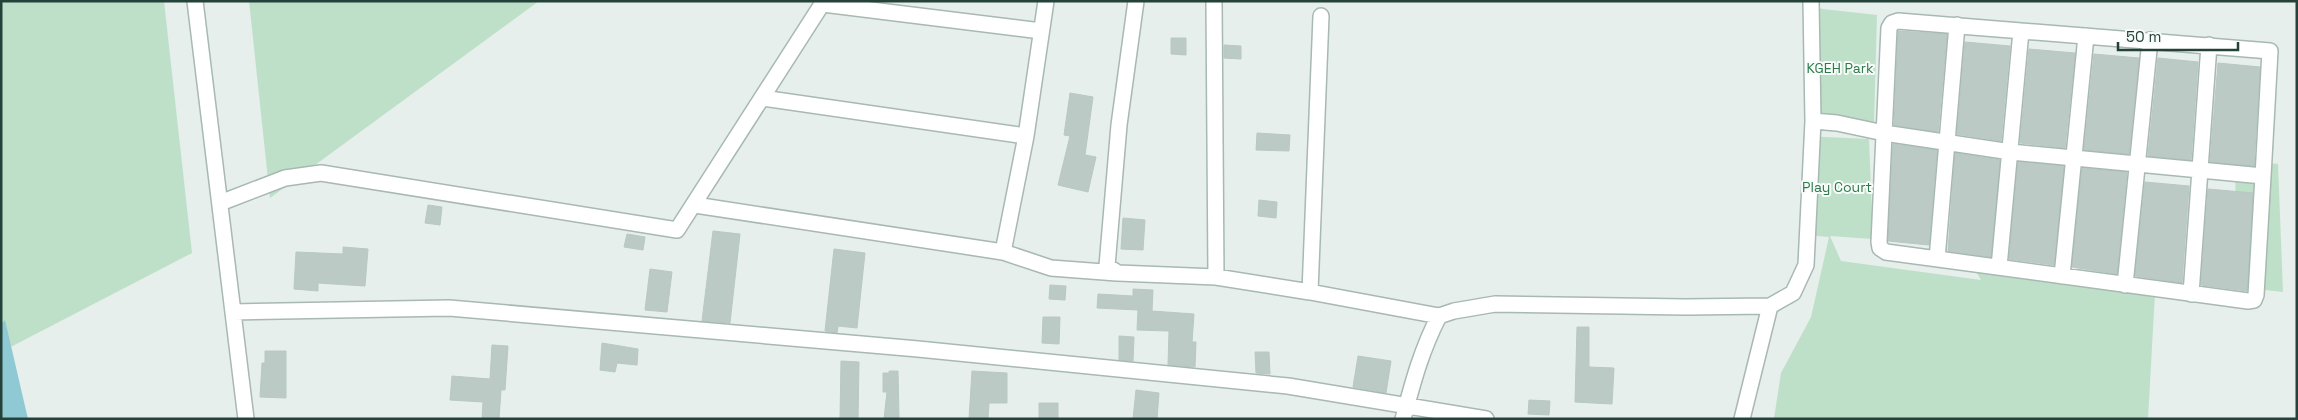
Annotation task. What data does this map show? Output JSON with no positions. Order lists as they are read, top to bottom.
{
  "parks": ["KGEH Park", "Play Court"],
  "scale_bar": "50 m"
}
